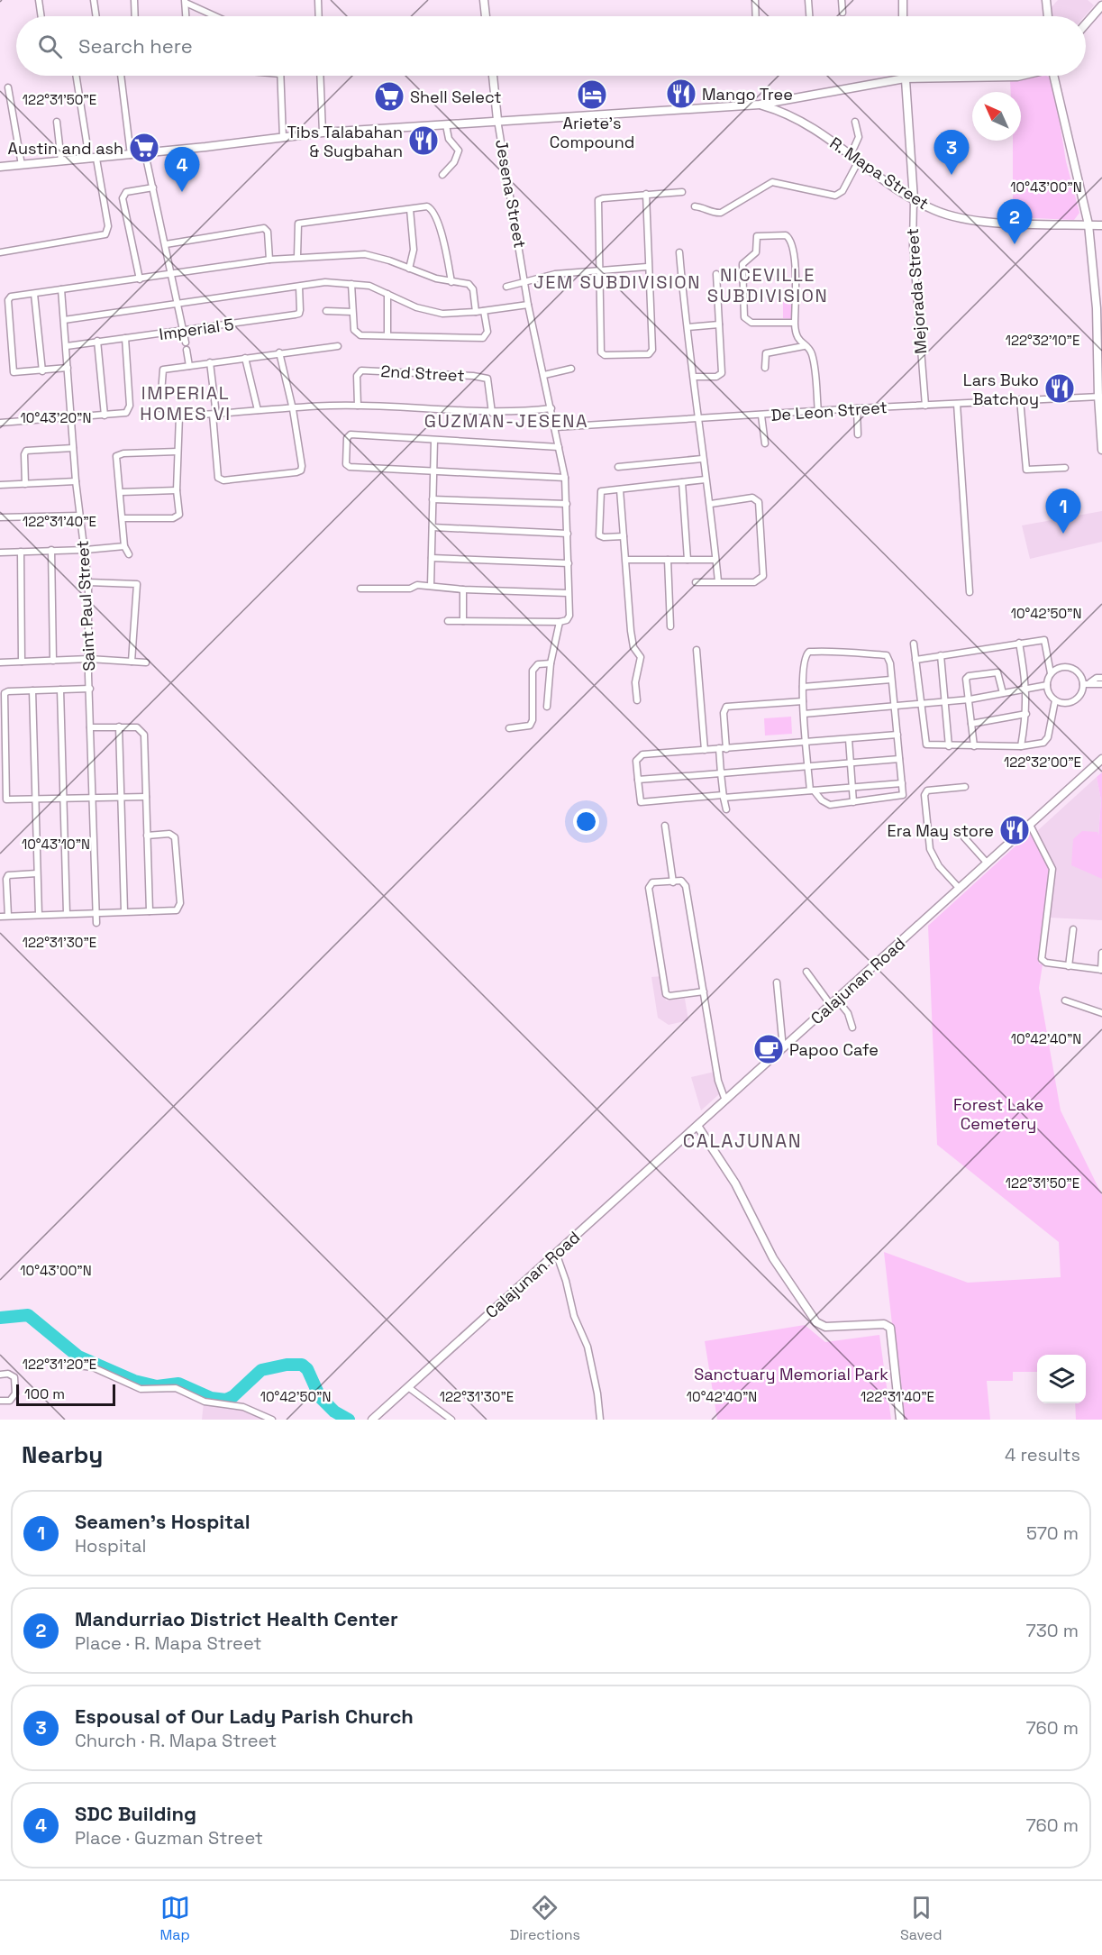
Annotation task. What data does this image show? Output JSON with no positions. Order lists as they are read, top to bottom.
{
  "streets": {
    "main road": ["R. Mapa Street", "Mejorada Street", "Calajunan Road"],
    "street": [
      "Jesena Street",
      "Imperial 5",
      "2nd Street",
      "De Leon Street",
      "Saint Paul Street"
    ]
  },
  "crossings": [
    ["R. Mapa Street", "Mejorada Street"],
    ["Jesena Street", "De Leon Street"],
    ["Mejorada Street", "De Leon Street"],
    ["Imperial 5", "Saint Paul Street"]
  ],
  "districts": [
    "NICEVILLE SUBDIVISION",
    "JEM SUBDIVISION",
    "IMPERIAL HOMES VI",
    "GUZMAN-JESENA",
    "CALAJUNAN"
  ],
  "parks": ["Forest Lake Cemetery", "Sanctuary Memorial Park"],
  "places": {
    "restaurant": [
      "Mango Tree",
      "Tibs Talabahan & Sugbahan",
      "Lars Buko Batchoy",
      "Era May store"
    ],
    "hotel": ["Ariete's Compound"],
    "supermarket": ["Shell Select", "Austin and ash"],
    "cafe": ["Papoo Cafe"]
  },
  "scale_bar": "100 m",
  "north": "top left",
  "page": {
    "search": "Search here",
    "pins": [
      "3",
      "4",
      "2",
      "1"
    ],
    "scale": "100 m",
    "heading": ["Nearby", "4 results"],
    "list": [
      {
        "mark": "1",
        "name": "Seamen's Hospital",
        "note": "Hospital",
        "value": "570 m"
      },
      {
        "mark": "2",
        "name": "Mandurriao District Health Center",
        "note": "Place · R. Mapa Street",
        "value": "730 m"
      },
      {
        "mark": "3",
        "name": "Espousal of Our Lady Parish Church",
        "note": "Church · R. Mapa Street",
        "value": "760 m"
      },
      {
        "mark": "4",
        "name": "SDC Building",
        "note": "Place · Guzman Street",
        "value": "760 m"
      }
    ],
    "nav": ["Map", "Directions", "Saved"]
  },
  "coordinates": [
    "122°31'50\"E",
    "10°43'00\"N",
    "122°32'10\"E",
    "10°43'20\"N",
    "122°31'40\"E",
    "10°42'50\"N",
    "122°32'00\"E",
    "10°43'10\"N",
    "122°31'30\"E",
    "10°42'40\"N",
    "122°31'20\"E"
  ]
}
